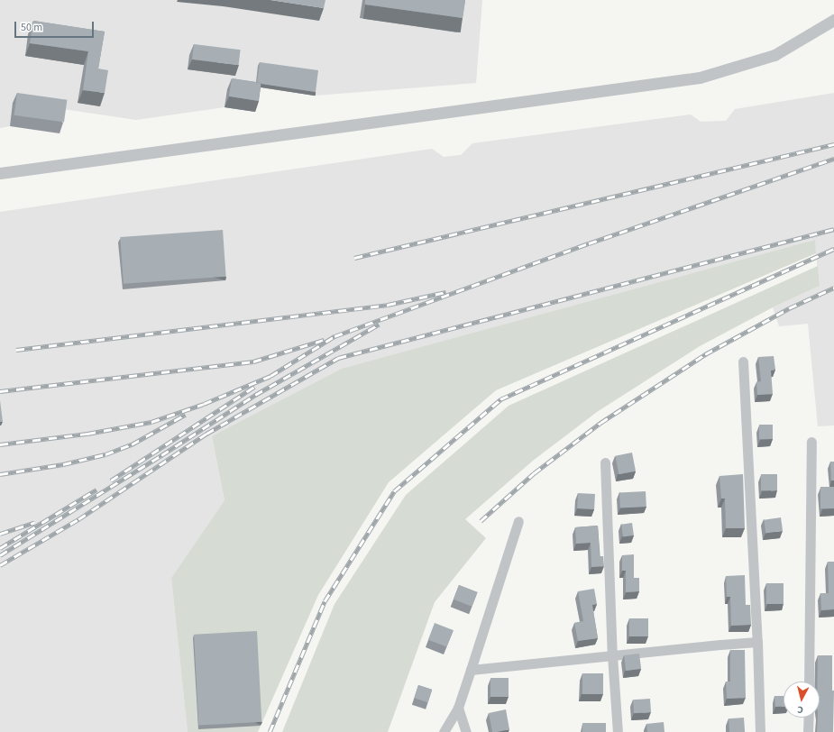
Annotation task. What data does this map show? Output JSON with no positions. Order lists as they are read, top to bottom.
{
  "scale_bar": "50 m",
  "north": "bottom"
}
